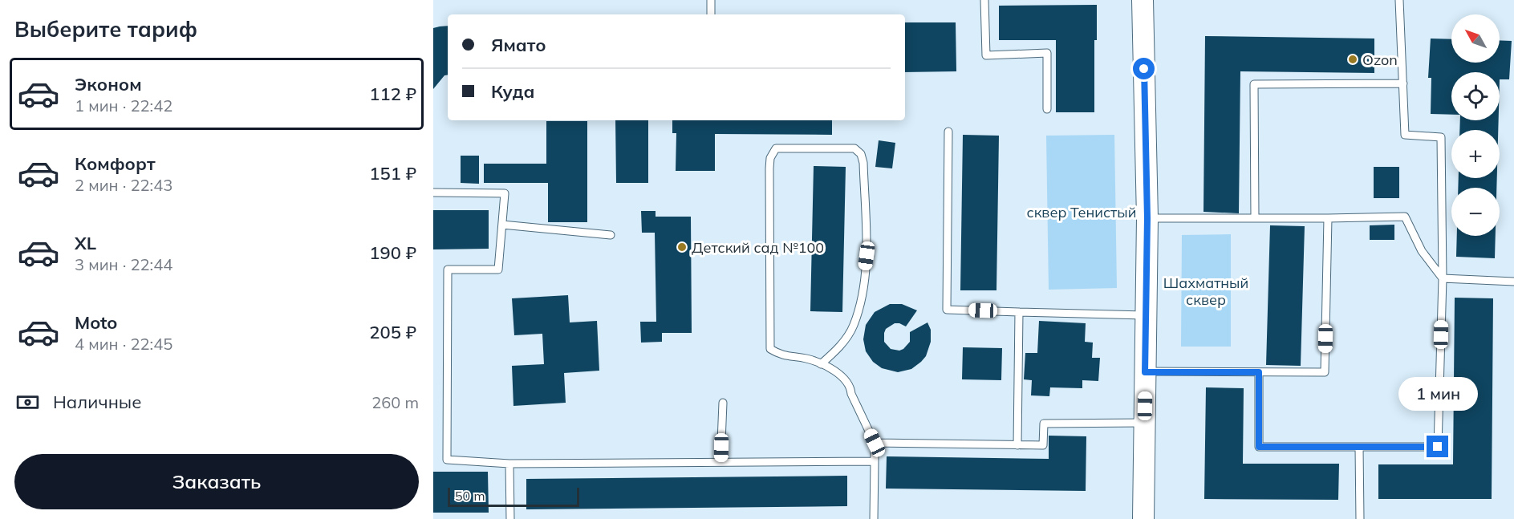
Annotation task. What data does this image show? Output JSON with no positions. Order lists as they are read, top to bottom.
{
  "parks": ["сквер Тенистый", "Шахматный сквер"],
  "places": ["Ozon", "Детский сад №100"],
  "scale_bar": "50 m",
  "north": "top left",
  "page": {
    "heading": "Выберите тариф",
    "map_buttons": ["+", "−"],
    "banner": ["Ямато", "Куда"],
    "list": [
      {
        "name": "Эконом",
        "note": "1 мин · 22:42",
        "value": "112 ₽"
      },
      {
        "name": "Комфорт",
        "note": "2 мин · 22:43",
        "value": "151 ₽"
      },
      {
        "name": "XL",
        "note": "3 мин · 22:44",
        "value": "190 ₽"
      },
      {
        "name": "Moto",
        "note": "4 мин · 22:45",
        "value": "205 ₽"
      }
    ],
    "pay": ["Наличные", "260 m"],
    "bubble": "1 мин",
    "buttons": "Заказать",
    "scale": "50 m"
  }
}
